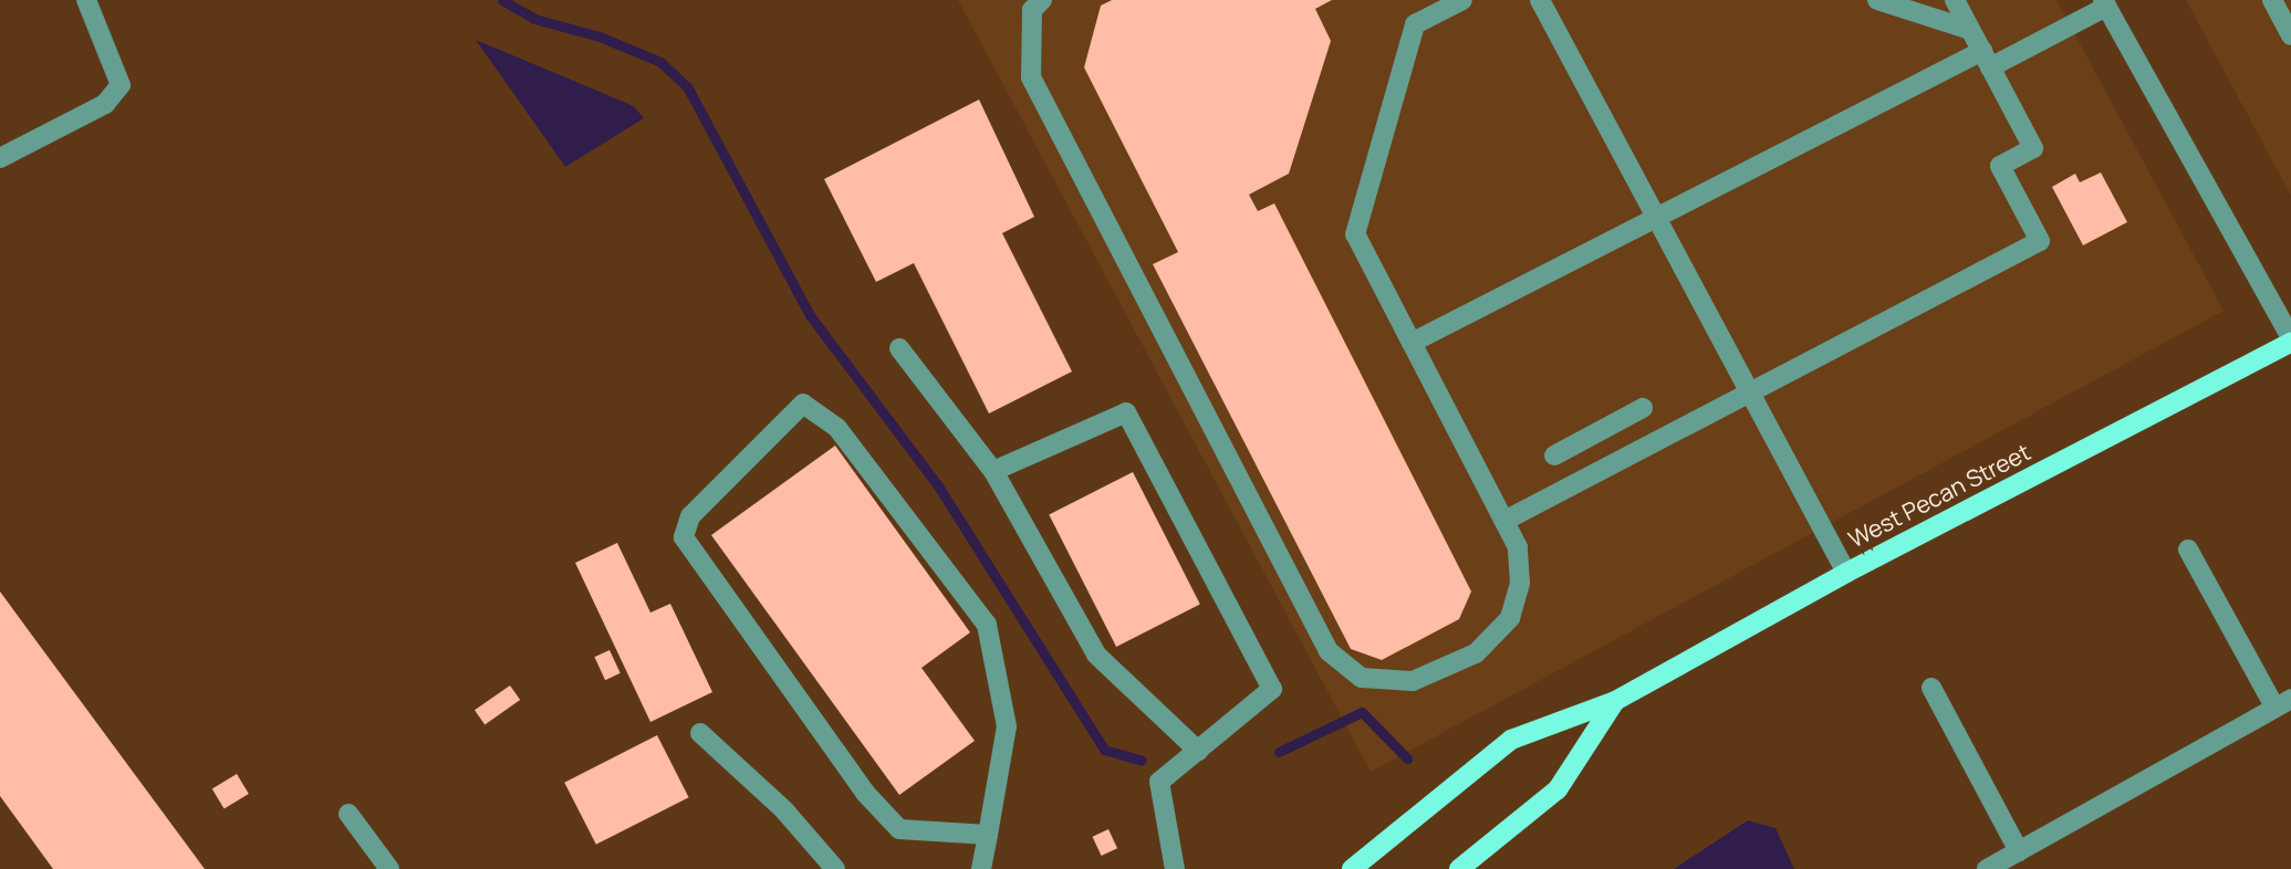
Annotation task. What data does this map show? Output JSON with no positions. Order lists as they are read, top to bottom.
{
  "streets": {
    "main road": ["West Pecan Street"]
  }
}
